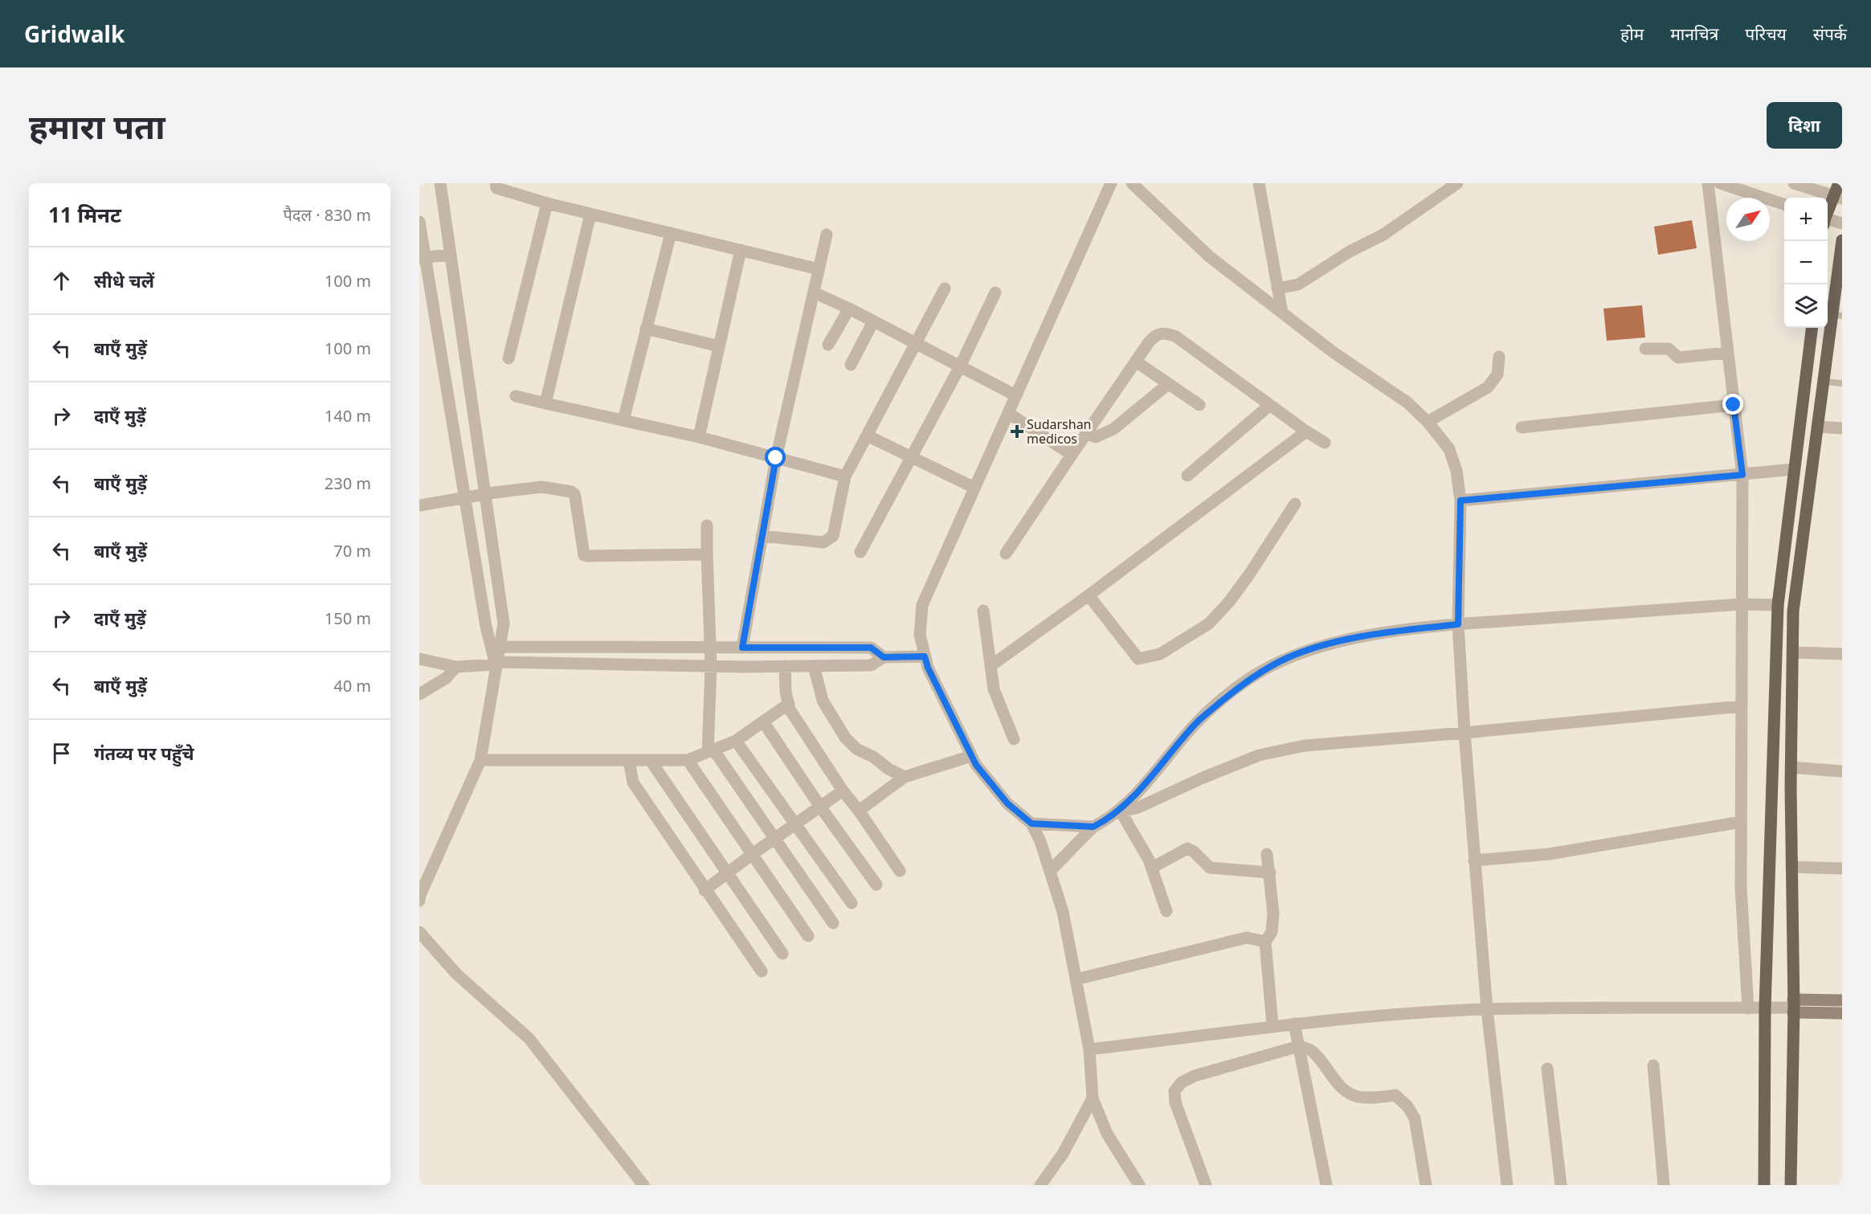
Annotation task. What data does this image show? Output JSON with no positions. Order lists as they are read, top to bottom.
{
  "places": {
    "health": ["Sudarshan medicos"]
  },
  "north": "top right",
  "page": {
    "header": "Gridwalk",
    "nav": [
      "होम",
      "मानचित्र",
      "परिचय",
      "संपर्क"
    ],
    "buttons": "दिशा",
    "title": "हमारा पता",
    "heading": ["11 मिनट", "पैदल · 830 m"],
    "map_buttons": ["+", "−"],
    "list": [
      ["सीधे चलें", "100 m"],
      ["बाएँ मुड़ें", "100 m"],
      ["दाएँ मुड़ें", "140 m"],
      ["बाएँ मुड़ें", "230 m"],
      ["बाएँ मुड़ें", "70 m"],
      ["दाएँ मुड़ें", "150 m"],
      ["बाएँ मुड़ें", "40 m"],
      "गंतव्य पर पहुँचे"
    ]
  }
}
